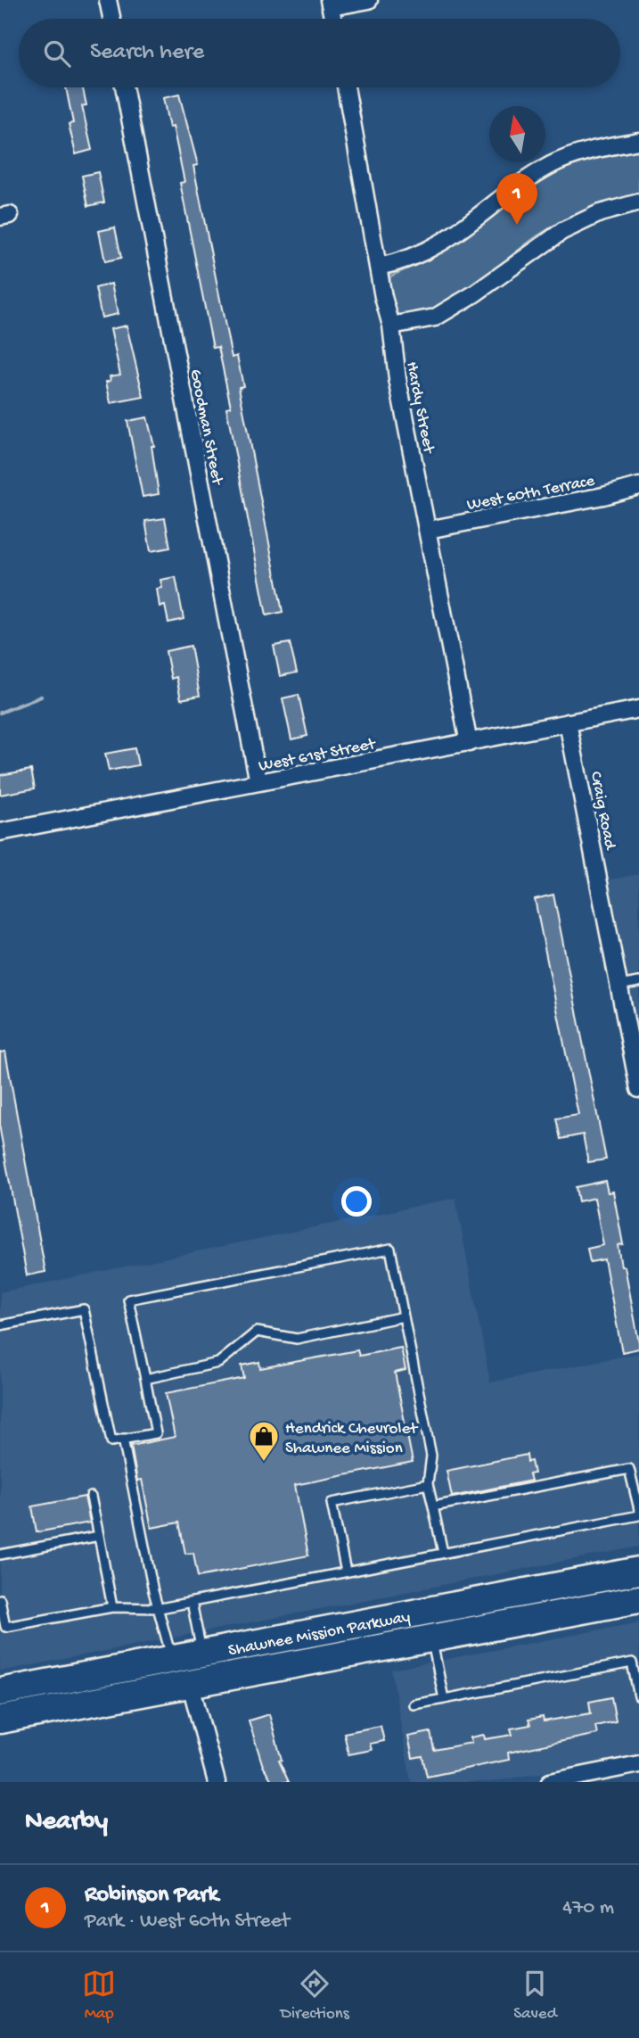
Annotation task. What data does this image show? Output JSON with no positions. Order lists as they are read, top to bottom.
{
  "streets": {
    "highway": ["Shawnee Mission Parkway"],
    "street": [
      "Hardy Street",
      "Goodman Street",
      "West 60th Terrace",
      "West 61st Street",
      "Craig Road"
    ]
  },
  "crossings": [
    ["Hardy Street", "West 60th Terrace"],
    ["Hardy Street", "West 61st Street"],
    ["Goodman Street", "West 61st Street"],
    ["West 61st Street", "Craig Road"]
  ],
  "places": {
    "shop": ["Hendrick Chevrolet Shawnee Mission"]
  },
  "north": "top",
  "page": {
    "search": "Search here",
    "pins": "1",
    "heading": "Nearby",
    "list": [
      {
        "mark": "1",
        "name": "Robinson Park",
        "note": "Park · West 60th Street",
        "value": "470 m"
      }
    ],
    "nav": ["Map", "Directions", "Saved"]
  }
}
